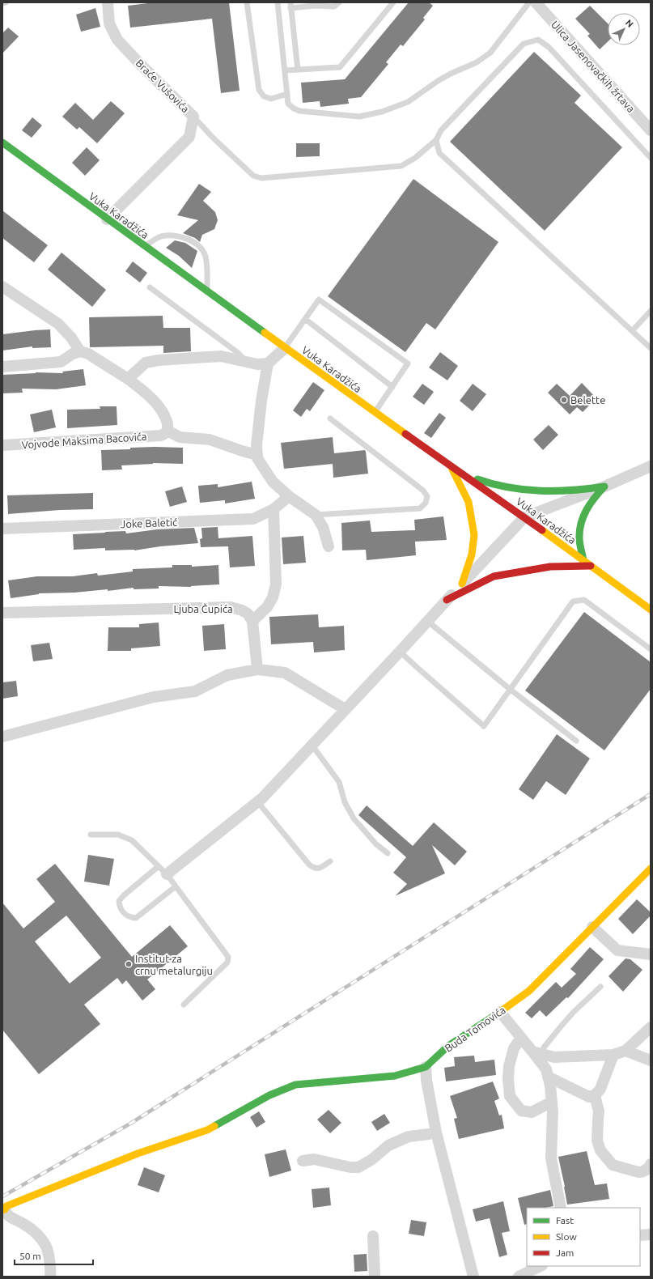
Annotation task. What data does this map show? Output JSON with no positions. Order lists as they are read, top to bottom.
{
  "streets": {
    "street": [
      "Ulica Jasenovačkih žrtava",
      "Braće Vušovića",
      "Vuka Karadžića",
      "Vojvode Maksima Bacovića",
      "Joke Baletić",
      "Ljuba Čupića",
      "Buda Tomovića"
    ]
  },
  "crossings": [
    ["Braće Vušovića", "Vuka Karadžića"]
  ],
  "places": ["Belette", "Institut za crnu metalurgiju"],
  "legend": ["Fast", "Slow", "Jam"],
  "scale_bar": "50 m",
  "north": "top right"
}
